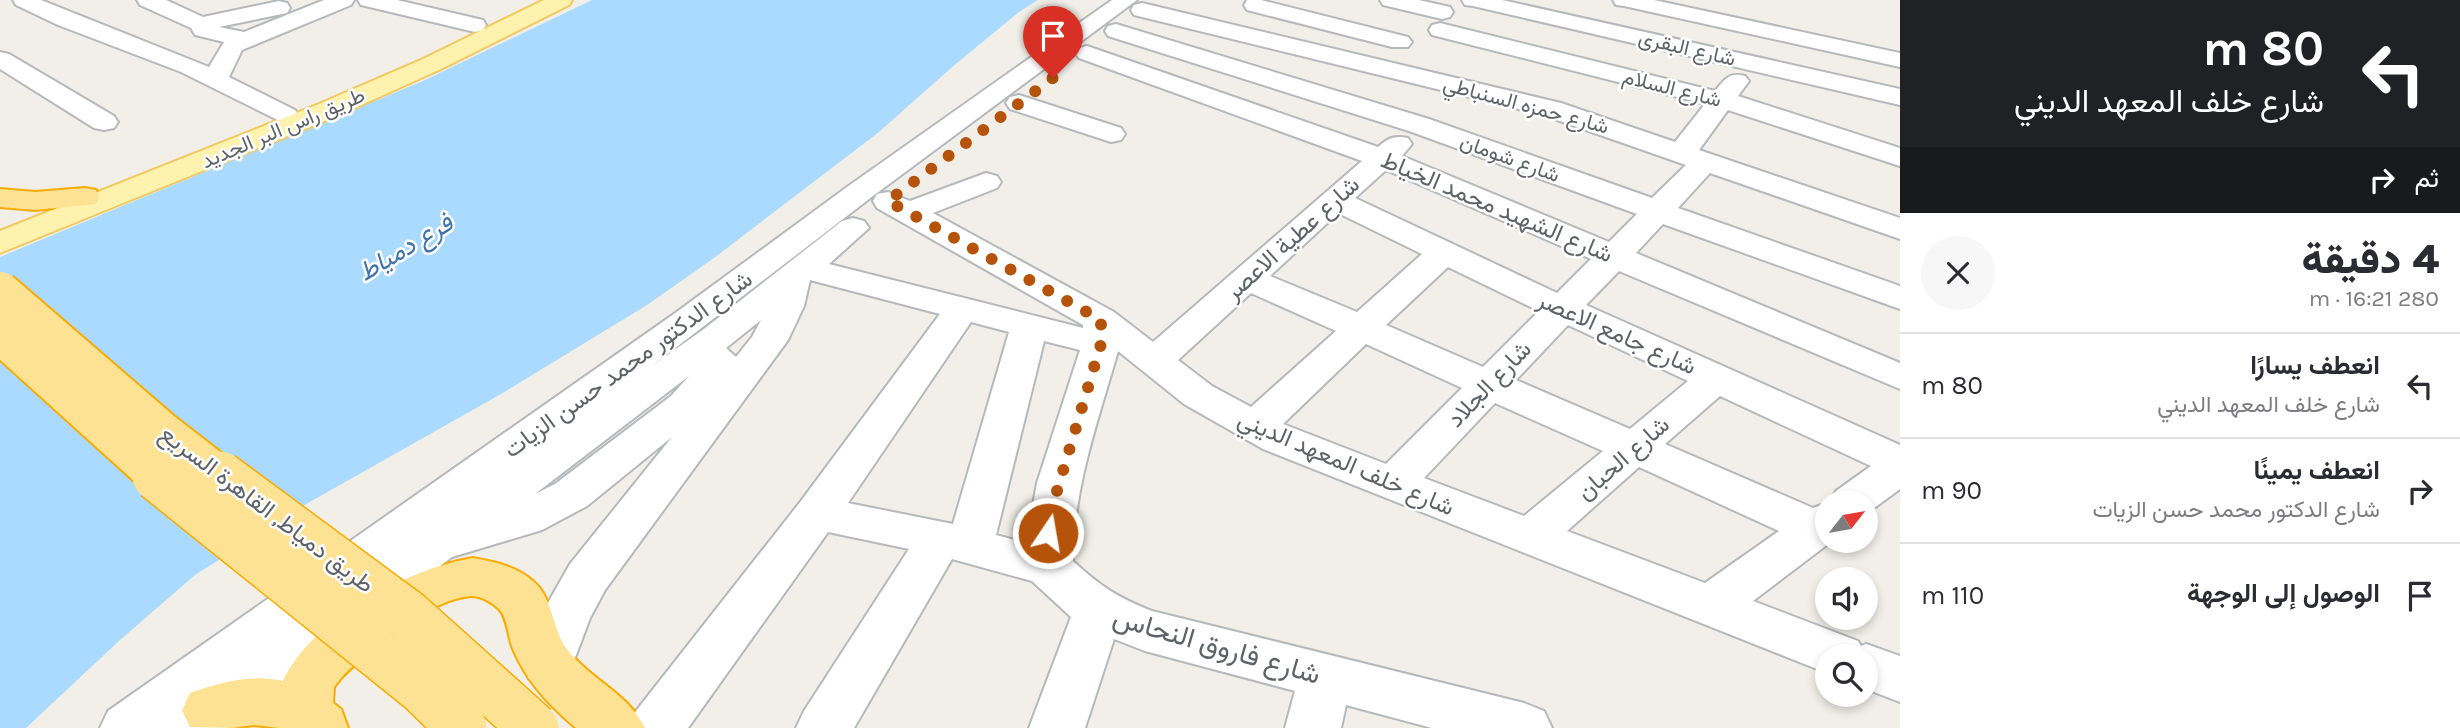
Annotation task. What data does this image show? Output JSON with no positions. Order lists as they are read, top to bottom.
{
  "streets": {
    "highway": ["طريق دمياط, القاهرة السريع"],
    "main road": ["طريق راس البر الجديد"],
    "street": [
      "شارع البقرى",
      "شارع السلام",
      "شارع حمزه السنباطي",
      "شارع شومان",
      "شارع الشهيد محمد الخياط",
      "شارع عطية الاعصر",
      "شارع جامع الاعصر",
      "شارع الدكتور محمد حسن الزيات",
      "شارع الجلاد",
      "شارع الحبان",
      "شارع خلف المعهد الديني",
      "شارع فاروق النحاس"
    ]
  },
  "crossings": [
    ["شارع البقرى", "شارع السلام"],
    ["شارع البقرى", "شارع الجلاد"],
    ["شارع السلام", "شارع عطية الاعصر"],
    ["شارع السلام", "شارع الجلاد"],
    ["شارع حمزه السنباطي", "شارع شومان"],
    ["شارع حمزه السنباطي", "شارع الشهيد محمد الخياط"],
    ["شارع حمزه السنباطي", "شارع عطية الاعصر"],
    ["شارع حمزه السنباطي", "شارع الدكتور محمد حسن الزيات"],
    ["شارع حمزه السنباطي", "شارع الجلاد"],
    ["شارع شومان", "شارع الشهيد محمد الخياط"],
    ["شارع شومان", "شارع عطية الاعصر"],
    ["شارع شومان", "شارع الدكتور محمد حسن الزيات"],
    ["شارع شومان", "شارع الجلاد"],
    ["شارع الشهيد محمد الخياط", "شارع عطية الاعصر"],
    ["شارع الشهيد محمد الخياط", "شارع الدكتور محمد حسن الزيات"],
    ["شارع الشهيد محمد الخياط", "شارع الجلاد"],
    ["شارع عطية الاعصر", "شارع جامع الاعصر"],
    ["شارع عطية الاعصر", "شارع خلف المعهد الديني"],
    ["شارع جامع الاعصر", "شارع الجلاد"],
    ["شارع جامع الاعصر", "شارع الحبان"],
    ["شارع الدكتور محمد حسن الزيات", "شارع خلف المعهد الديني"],
    ["شارع الجلاد", "شارع خلف المعهد الديني"],
    ["شارع الحبان", "شارع خلف المعهد الديني"]
  ],
  "water": ["فرع دمياط"],
  "north": "top right",
  "page": {
    "turn": ["80 m", "شارع خلف المعهد الديني"],
    "then": "ثم",
    "heading": ["4 دقيقة", "280 m · 16:21"],
    "list": [
      {
        "name": "انعطف يسارًا",
        "note": "شارع خلف المعهد الديني",
        "value": "80 m"
      },
      {
        "name": "انعطف يمينًا",
        "note": "شارع الدكتور محمد حسن الزيات",
        "value": "90 m"
      },
      {
        "name": "الوصول إلى الوجهة",
        "value": "110 m"
      }
    ]
  }
}
